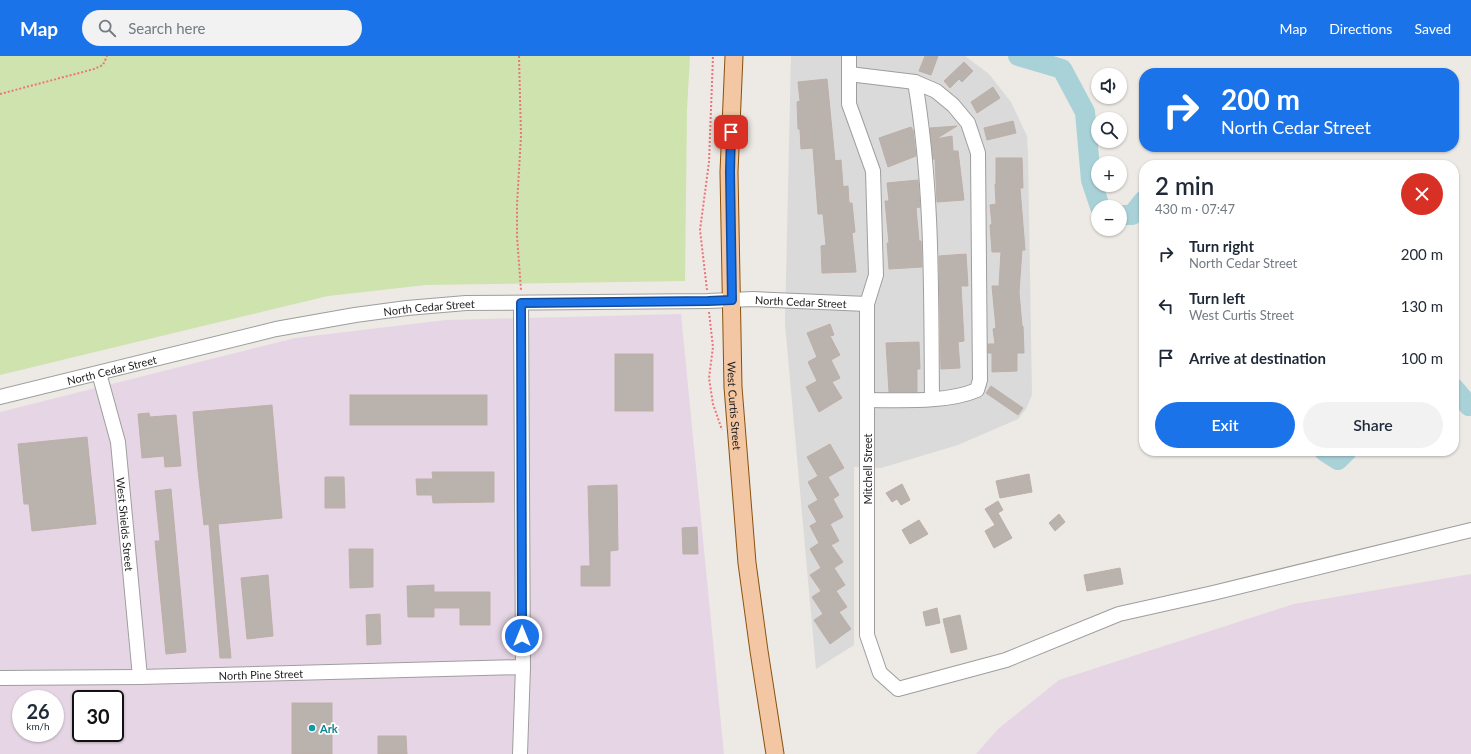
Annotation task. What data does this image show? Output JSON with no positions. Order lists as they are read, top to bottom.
{
  "streets": {
    "main road": ["West Curtis Street"],
    "street": [
      "North Cedar Street",
      "Mitchell Street",
      "West Shields Street",
      "North Pine Street"
    ]
  },
  "crossings": [
    ["North Cedar Street", "West Curtis Street"],
    ["North Cedar Street", "Mitchell Street"],
    ["North Cedar Street", "West Shields Street"],
    ["West Shields Street", "North Pine Street"]
  ],
  "places": ["Ark"],
  "page": {
    "header": "Map",
    "search": "Search here",
    "nav": ["Map", "Directions", "Saved"],
    "map_buttons": ["+", "−"],
    "turn": ["200 m", "North Cedar Street"],
    "heading": ["2 min", "430 m · 07:47"],
    "list": [
      {
        "name": "Turn right",
        "note": "North Cedar Street",
        "value": "200 m"
      },
      {
        "name": "Turn left",
        "note": "West Curtis Street",
        "value": "130 m"
      },
      {
        "name": "Arrive at destination",
        "value": "100 m"
      }
    ],
    "buttons": ["Exit", "Share"],
    "speed": "26 km/h",
    "limit": "30"
  }
}
